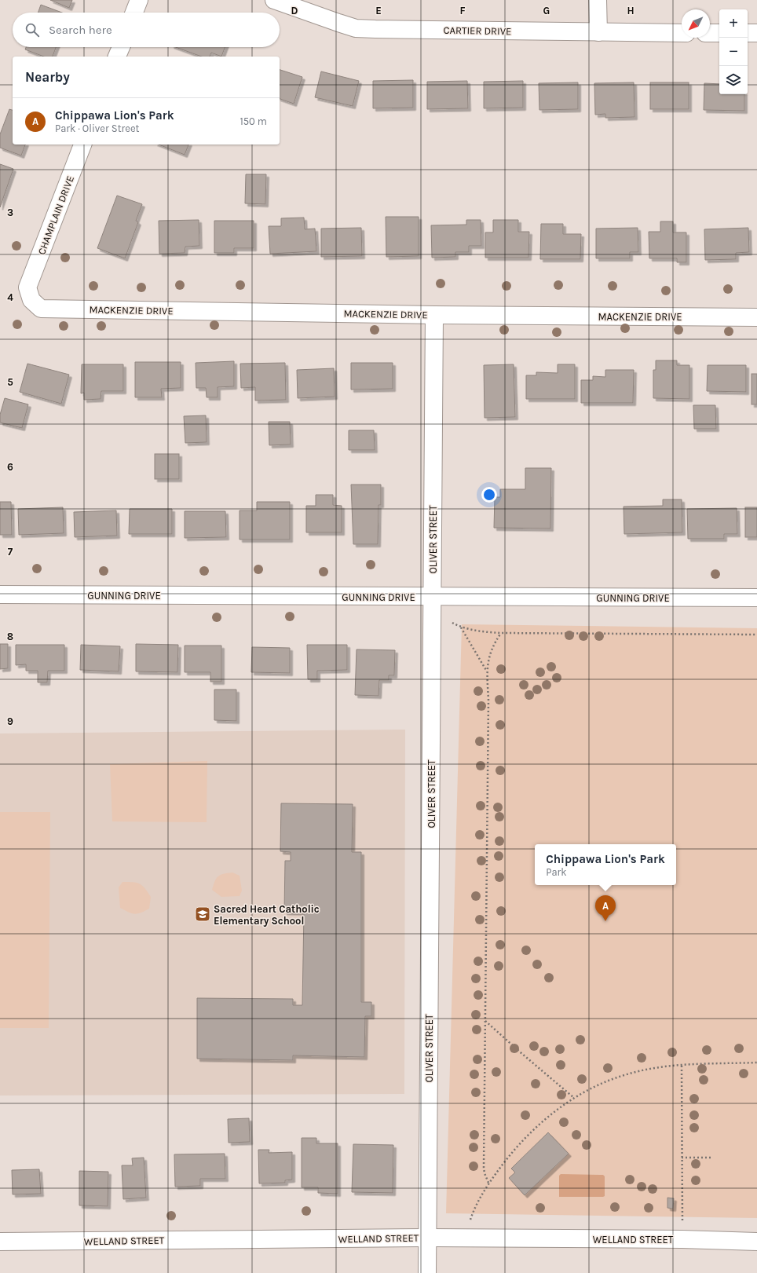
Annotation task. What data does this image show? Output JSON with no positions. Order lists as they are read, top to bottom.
{
  "streets": {
    "street": [
      "CARTIER DRIVE",
      "CHAMPLAIN DRIVE",
      "MACKENZIE DRIVE",
      "OLIVER STREET",
      "GUNNING DRIVE",
      "WELLAND STREET"
    ]
  },
  "crossings": [
    ["CHAMPLAIN DRIVE", "MACKENZIE DRIVE"],
    ["MACKENZIE DRIVE", "OLIVER STREET"],
    ["OLIVER STREET", "GUNNING DRIVE"],
    ["OLIVER STREET", "WELLAND STREET"]
  ],
  "places": {
    "school or university": ["Sacred Heart Catholic Elementary School"]
  },
  "north": "bottom left",
  "page": {
    "map_buttons": ["+", "−"],
    "search": "Search here",
    "heading": "Nearby",
    "list": [
      {
        "mark": "A",
        "name": "Chippawa Lion's Park",
        "note": "Park · Oliver Street",
        "value": "150 m"
      }
    ],
    "popup": ["Chippawa Lion's Park", "Park"],
    "pins": "A"
  },
  "grid": {
    "columns": [
      "D",
      "E",
      "F",
      "G",
      "H"
    ],
    "rows": [
      "3",
      "4",
      "5",
      "6",
      "7",
      "8",
      "9"
    ]
  }
}
